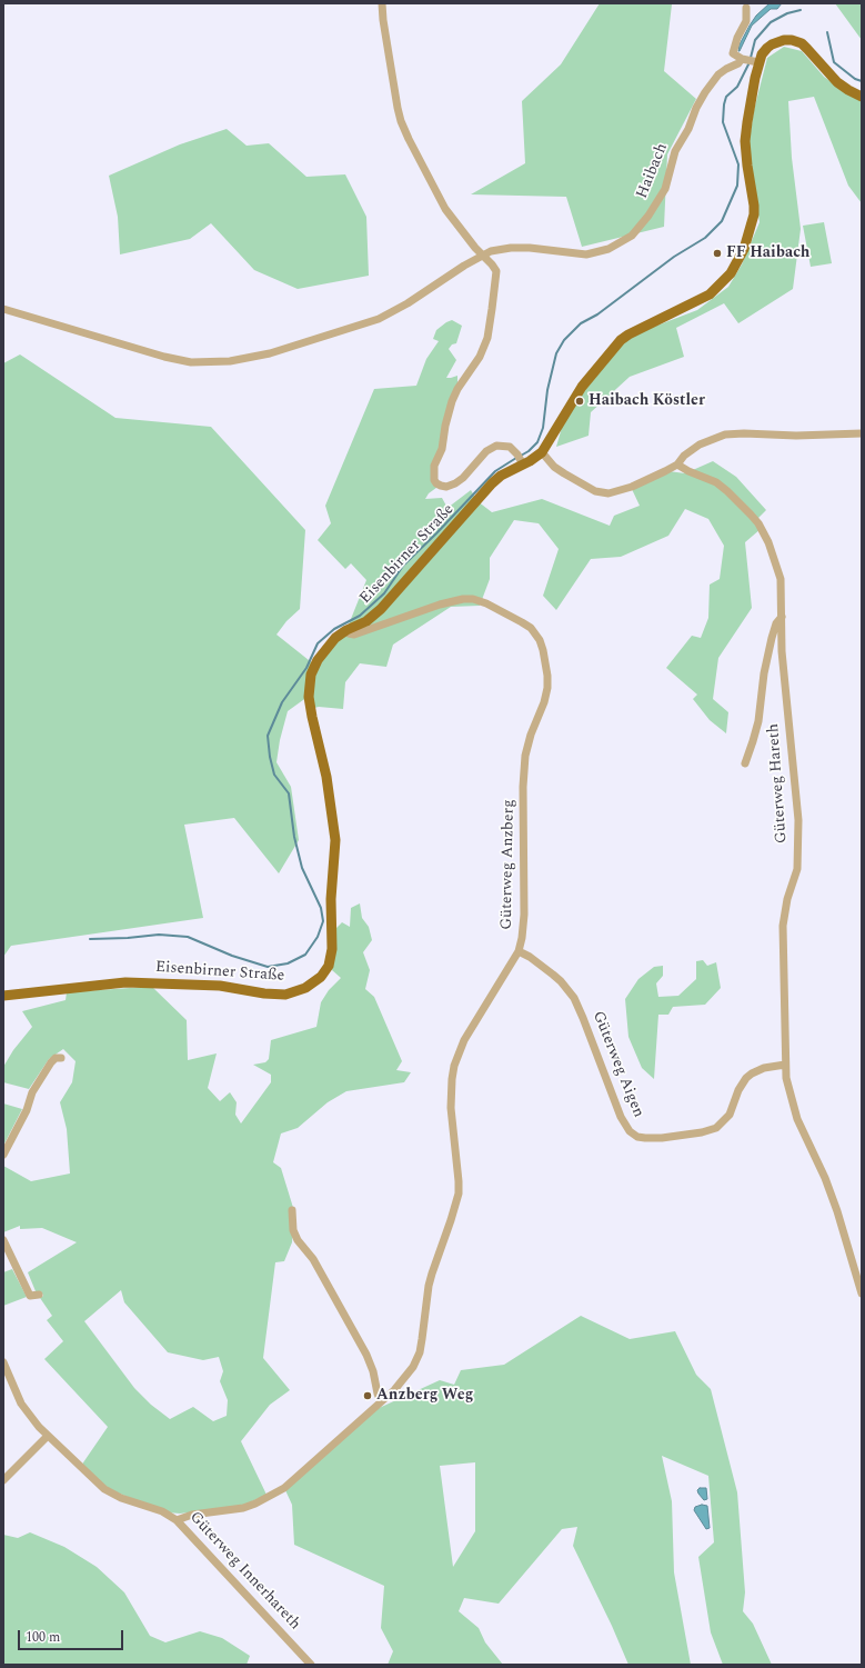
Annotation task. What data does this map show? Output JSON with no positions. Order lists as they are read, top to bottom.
{
  "streets": {
    "main road": ["Eisenbirner Straße"],
    "street": [
      "Haibach",
      "Güterweg Hareth",
      "Güterweg Anzberg",
      "Güterweg Aigen",
      "Güterweg Innerhareth"
    ]
  },
  "crossings": [
    ["Haibach", "Eisenbirner Straße"],
    ["Eisenbirner Straße", "Güterweg Anzberg"],
    ["Güterweg Hareth", "Güterweg Aigen"],
    ["Güterweg Anzberg", "Güterweg Aigen"],
    ["Güterweg Anzberg", "Güterweg Innerhareth"]
  ],
  "places": ["FF Haibach", "Haibach Köstler", "Anzberg Weg"],
  "scale_bar": "100 m"
}
